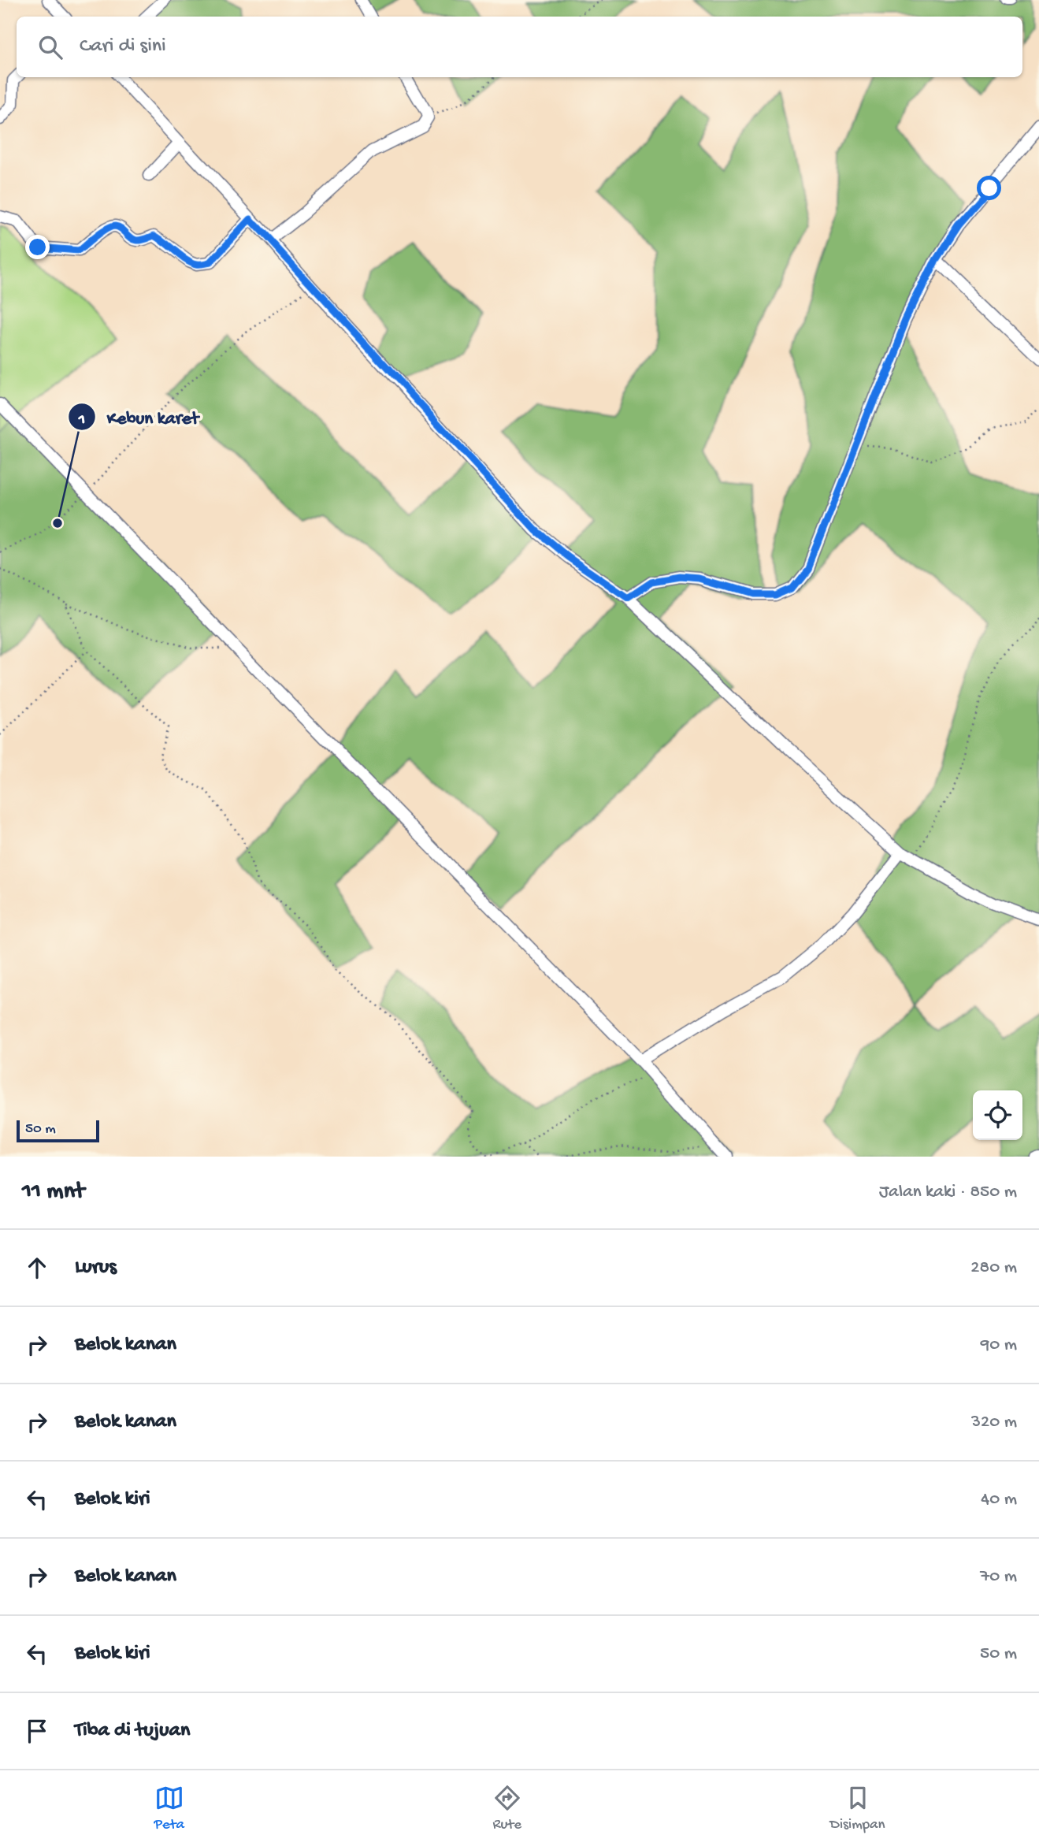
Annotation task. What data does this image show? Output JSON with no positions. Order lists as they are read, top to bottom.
{
  "places": ["Kebun karet"],
  "scale_bar": "50 m",
  "page": {
    "search": "Cari di sini",
    "scale": "50 m",
    "heading": ["11 mnt", "Jalan kaki · 850 m"],
    "list": [
      ["Lurus", "280 m"],
      ["Belok kanan", "90 m"],
      ["Belok kanan", "320 m"],
      ["Belok kiri", "40 m"],
      ["Belok kanan", "70 m"],
      ["Belok kiri", "50 m"],
      "Tiba di tujuan"
    ],
    "nav": ["Peta", "Rute", "Disimpan"]
  }
}
